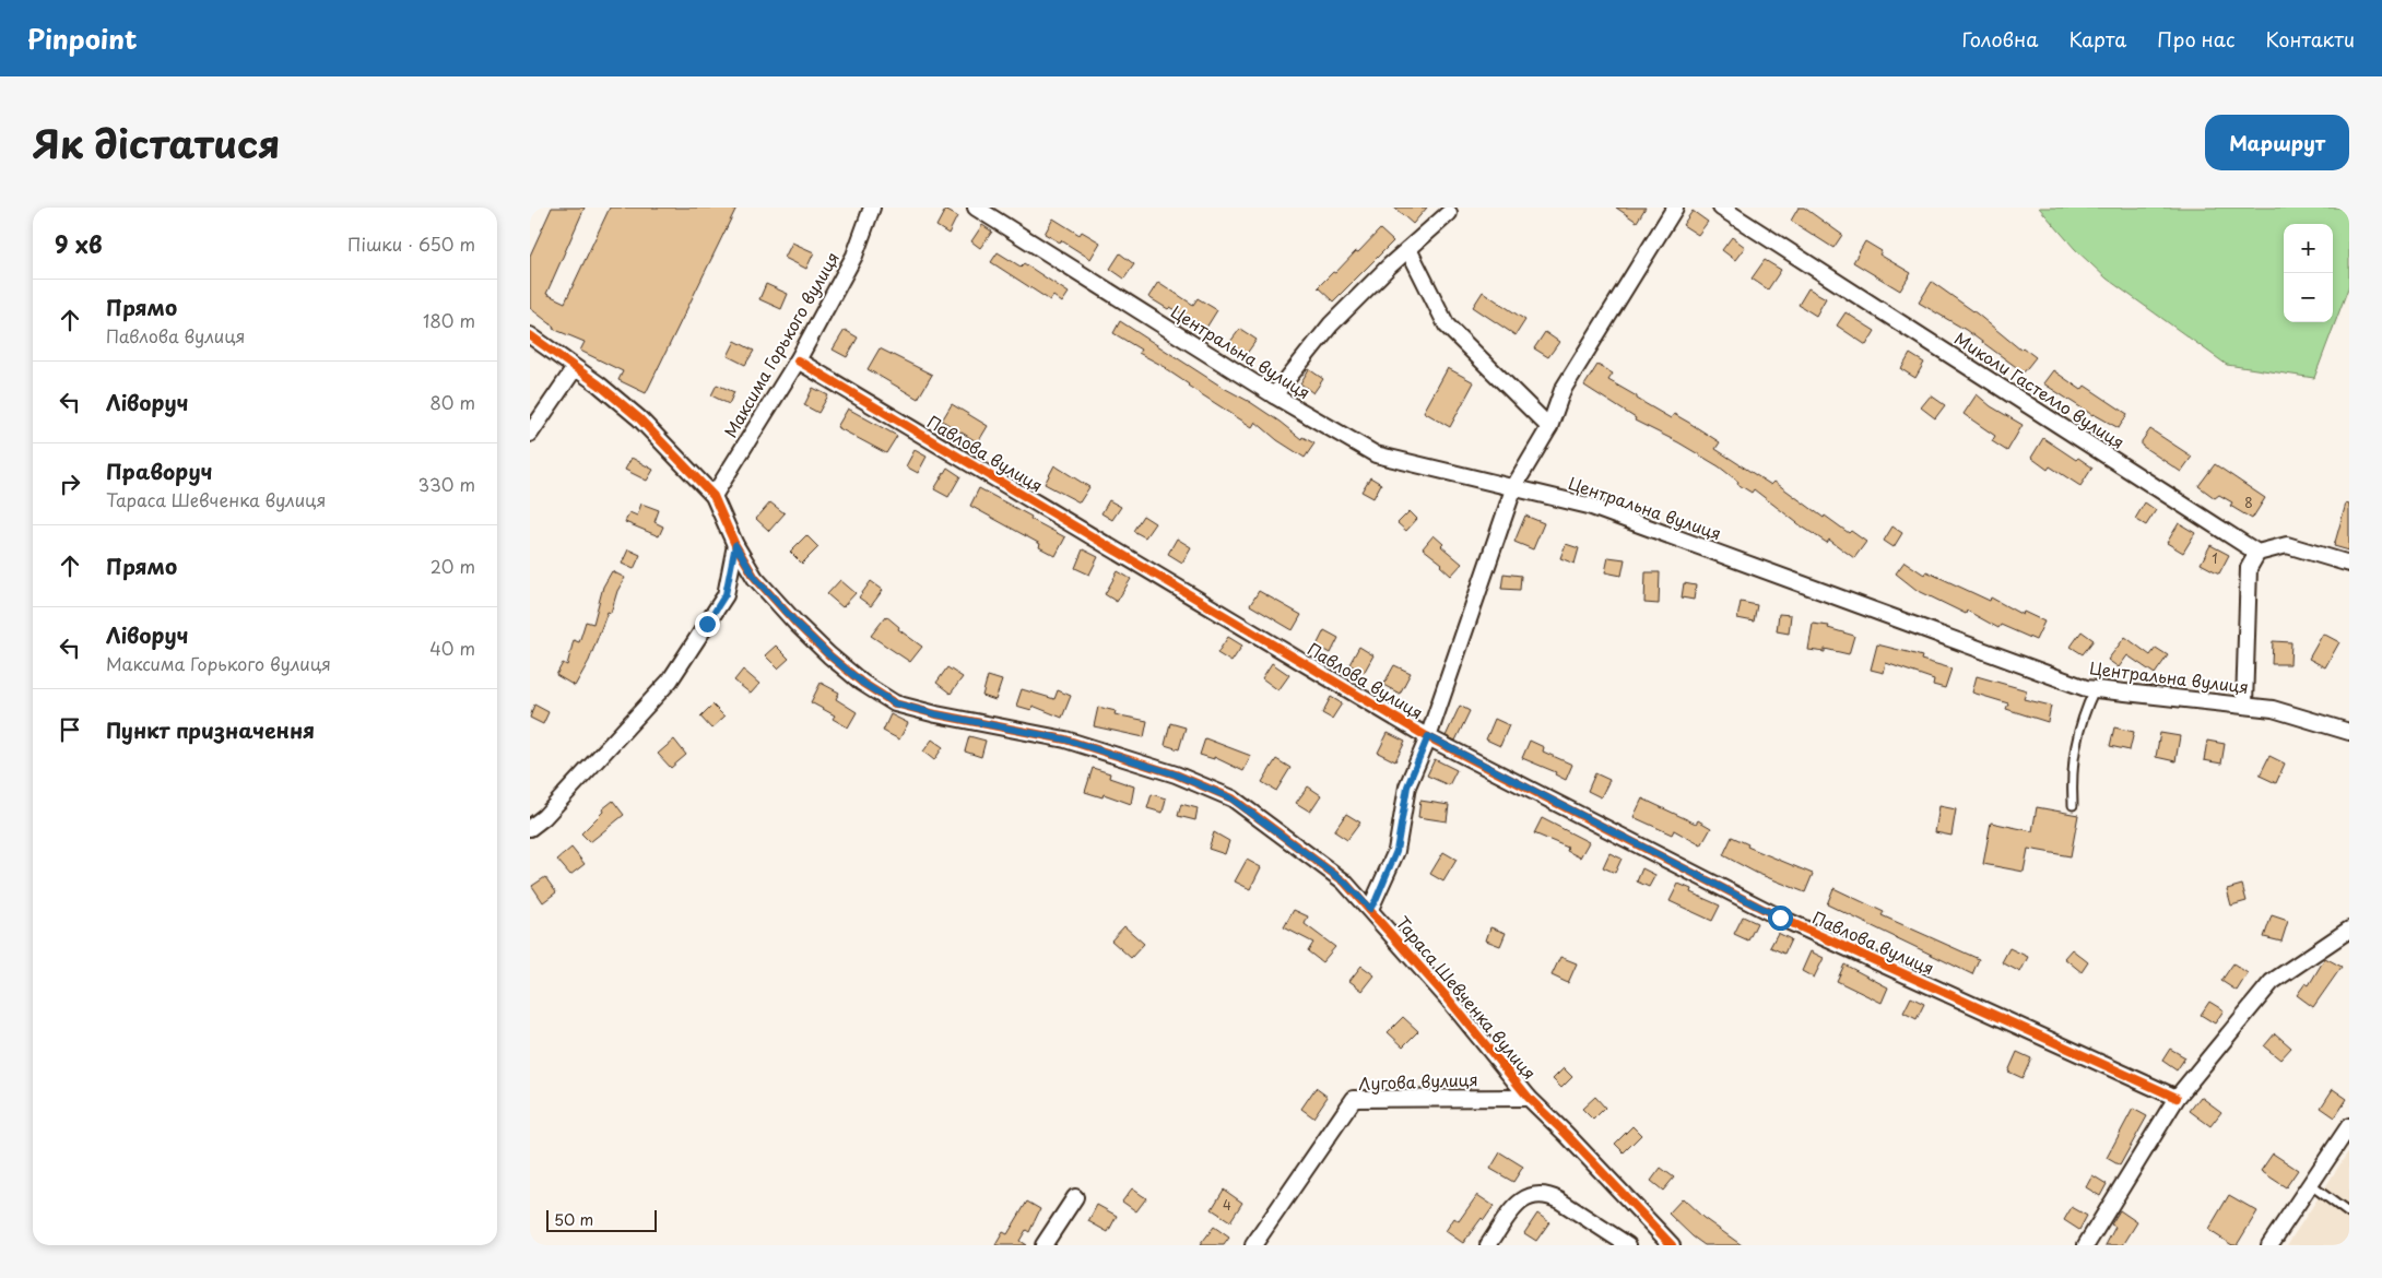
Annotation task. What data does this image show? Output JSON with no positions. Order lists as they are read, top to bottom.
{
  "streets": {
    "street": [
      "Максима Горького вулиця",
      "Центральна вулиця",
      "Миколи Гастелло вулиця",
      "Павлова вулиця",
      "Тараса Шевченка вулиця",
      "Лугова вулиця"
    ]
  },
  "crossings": [
    ["Максима Горького вулиця", "Павлова вулиця"],
    ["Максима Горького вулиця", "Тараса Шевченка вулиця"],
    ["Тараса Шевченка вулиця", "Лугова вулиця"]
  ],
  "house_numbers": ["8", "1", "4"],
  "scale_bar": "50 m",
  "page": {
    "header": "Pinpoint",
    "nav": [
      "Головна",
      "Карта",
      "Про нас",
      "Контакти"
    ],
    "title": "Як дістатися",
    "buttons": "Маршрут",
    "heading": ["9 хв", "Пішки · 650 m"],
    "map_buttons": ["+", "−"],
    "list": [
      ["Прямо", "Павлова вулиця", "180 m"],
      ["Ліворуч", "80 m"],
      ["Праворуч", "Тараса Шевченка вулиця", "330 m"],
      ["Прямо", "20 m"],
      ["Ліворуч", "Максима Горького вулиця", "40 m"],
      "Пункт призначення"
    ],
    "scale": "50 m"
  }
}
